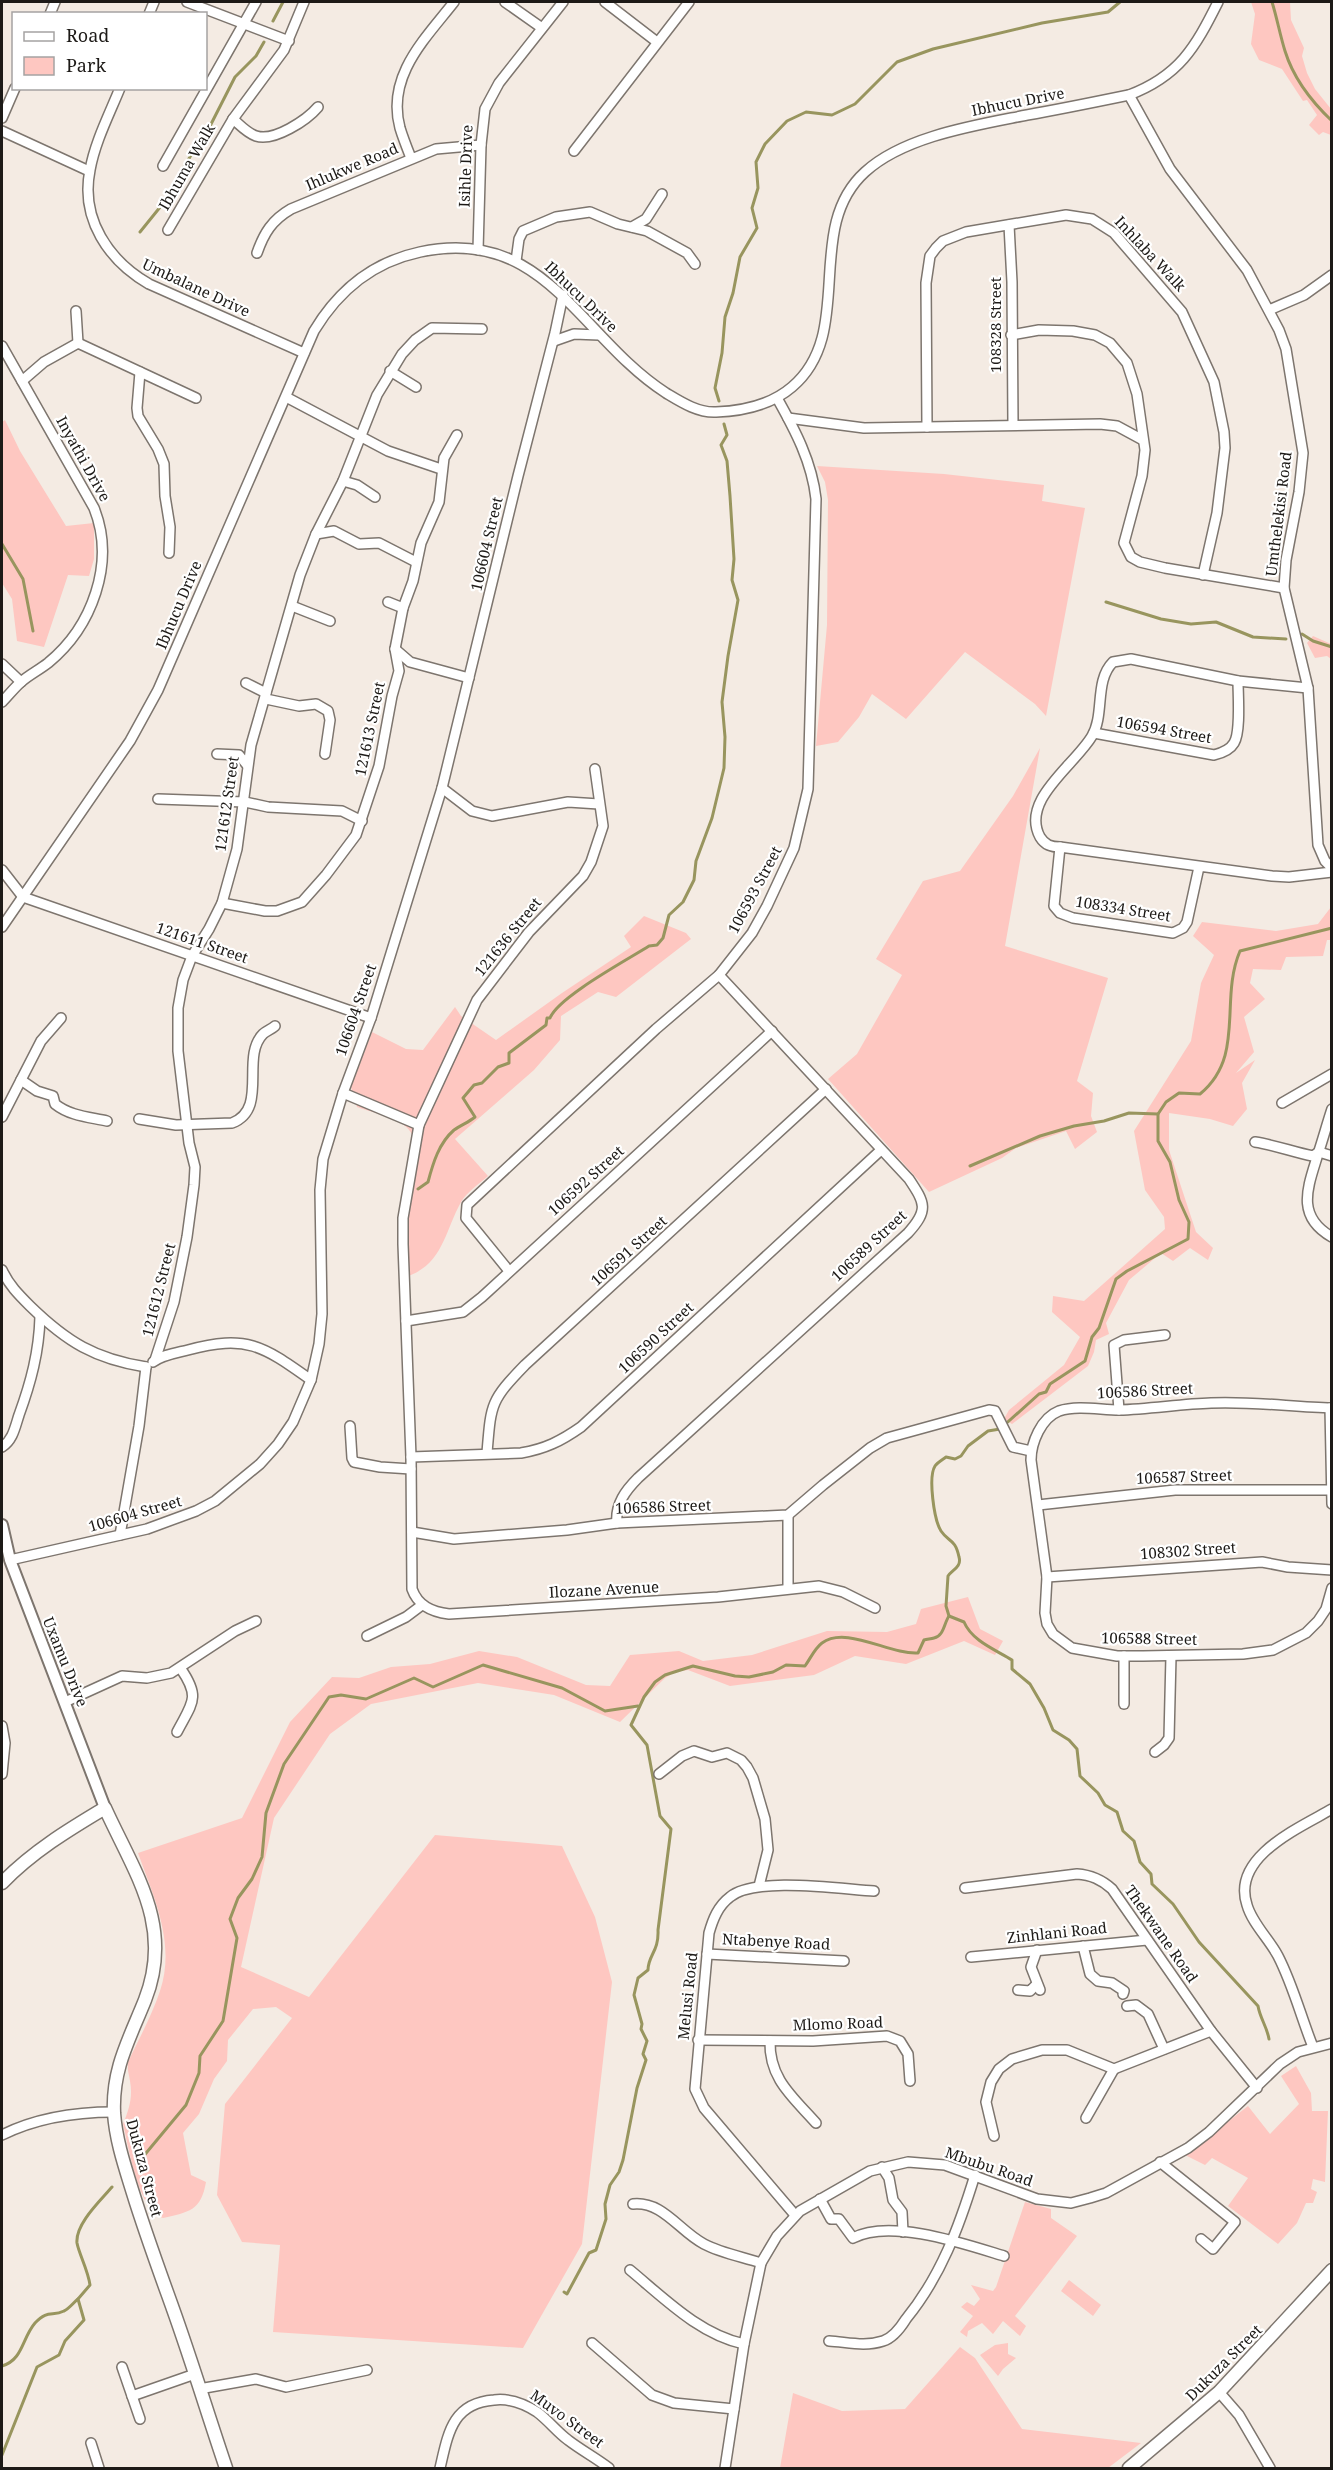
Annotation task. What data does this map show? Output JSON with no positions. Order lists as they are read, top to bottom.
{
  "streets": {
    "main road": ["Dukuza Street"],
    "street": [
      "Ibhucu Drive",
      "Isihle Drive",
      "Ibhuma Walk",
      "Ihlukwe Road",
      "Inhlaba Walk",
      "Umbalane Drive",
      "108328 Street",
      "Inyathi Drive",
      "Umthelekisi Road",
      "106604 Street",
      "121613 Street",
      "106594 Street",
      "121612 Street",
      "106593 Street",
      "108334 Street",
      "121636 Street",
      "121611 Street",
      "106592 Street",
      "106589 Street",
      "106591 Street",
      "106590 Street",
      "106586 Street",
      "106587 Street",
      "108302 Street",
      "Ilozane Avenue",
      "106588 Street",
      "Uxamu Drive",
      "Zinhlani Road",
      "Thekwane Road",
      "Ntabenye Road",
      "Melusi Road",
      "Mlomo Road",
      "Mbubu Road",
      "Muvo Street"
    ]
  },
  "crossings": [
    ["Ibhucu Drive", "Isihle Drive"],
    ["Ibhucu Drive", "Umbalane Drive"],
    ["Ibhucu Drive", "Umthelekisi Road"],
    ["Ibhucu Drive", "106604 Street"],
    ["Ibhucu Drive", "106593 Street"],
    ["Ibhucu Drive", "121611 Street"],
    ["Isihle Drive", "Ihlukwe Road"],
    ["Inhlaba Walk", "108328 Street"],
    ["Umthelekisi Road", "106594 Street"],
    ["106604 Street", "121611 Street"],
    ["106604 Street", "Uxamu Drive"],
    ["121613 Street", "121612 Street"],
    ["121612 Street", "121611 Street"],
    ["106593 Street", "106592 Street"],
    ["106593 Street", "106589 Street"],
    ["106592 Street", "106589 Street"],
    ["106589 Street", "106591 Street"],
    ["106589 Street", "106590 Street"],
    ["106589 Street", "106586 Street"],
    ["106591 Street", "106590 Street"],
    ["106586 Street", "106588 Street"],
    ["106587 Street", "106588 Street"],
    ["108302 Street", "106588 Street"],
    ["Uxamu Drive", "Dukuza Street"],
    ["Zinhlani Road", "Thekwane Road"],
    ["Thekwane Road", "Mbubu Road"],
    ["Ntabenye Road", "Melusi Road"],
    ["Melusi Road", "Mlomo Road"],
    ["Melusi Road", "Mbubu Road"]
  ],
  "legend": ["Road", "Park"]
}
